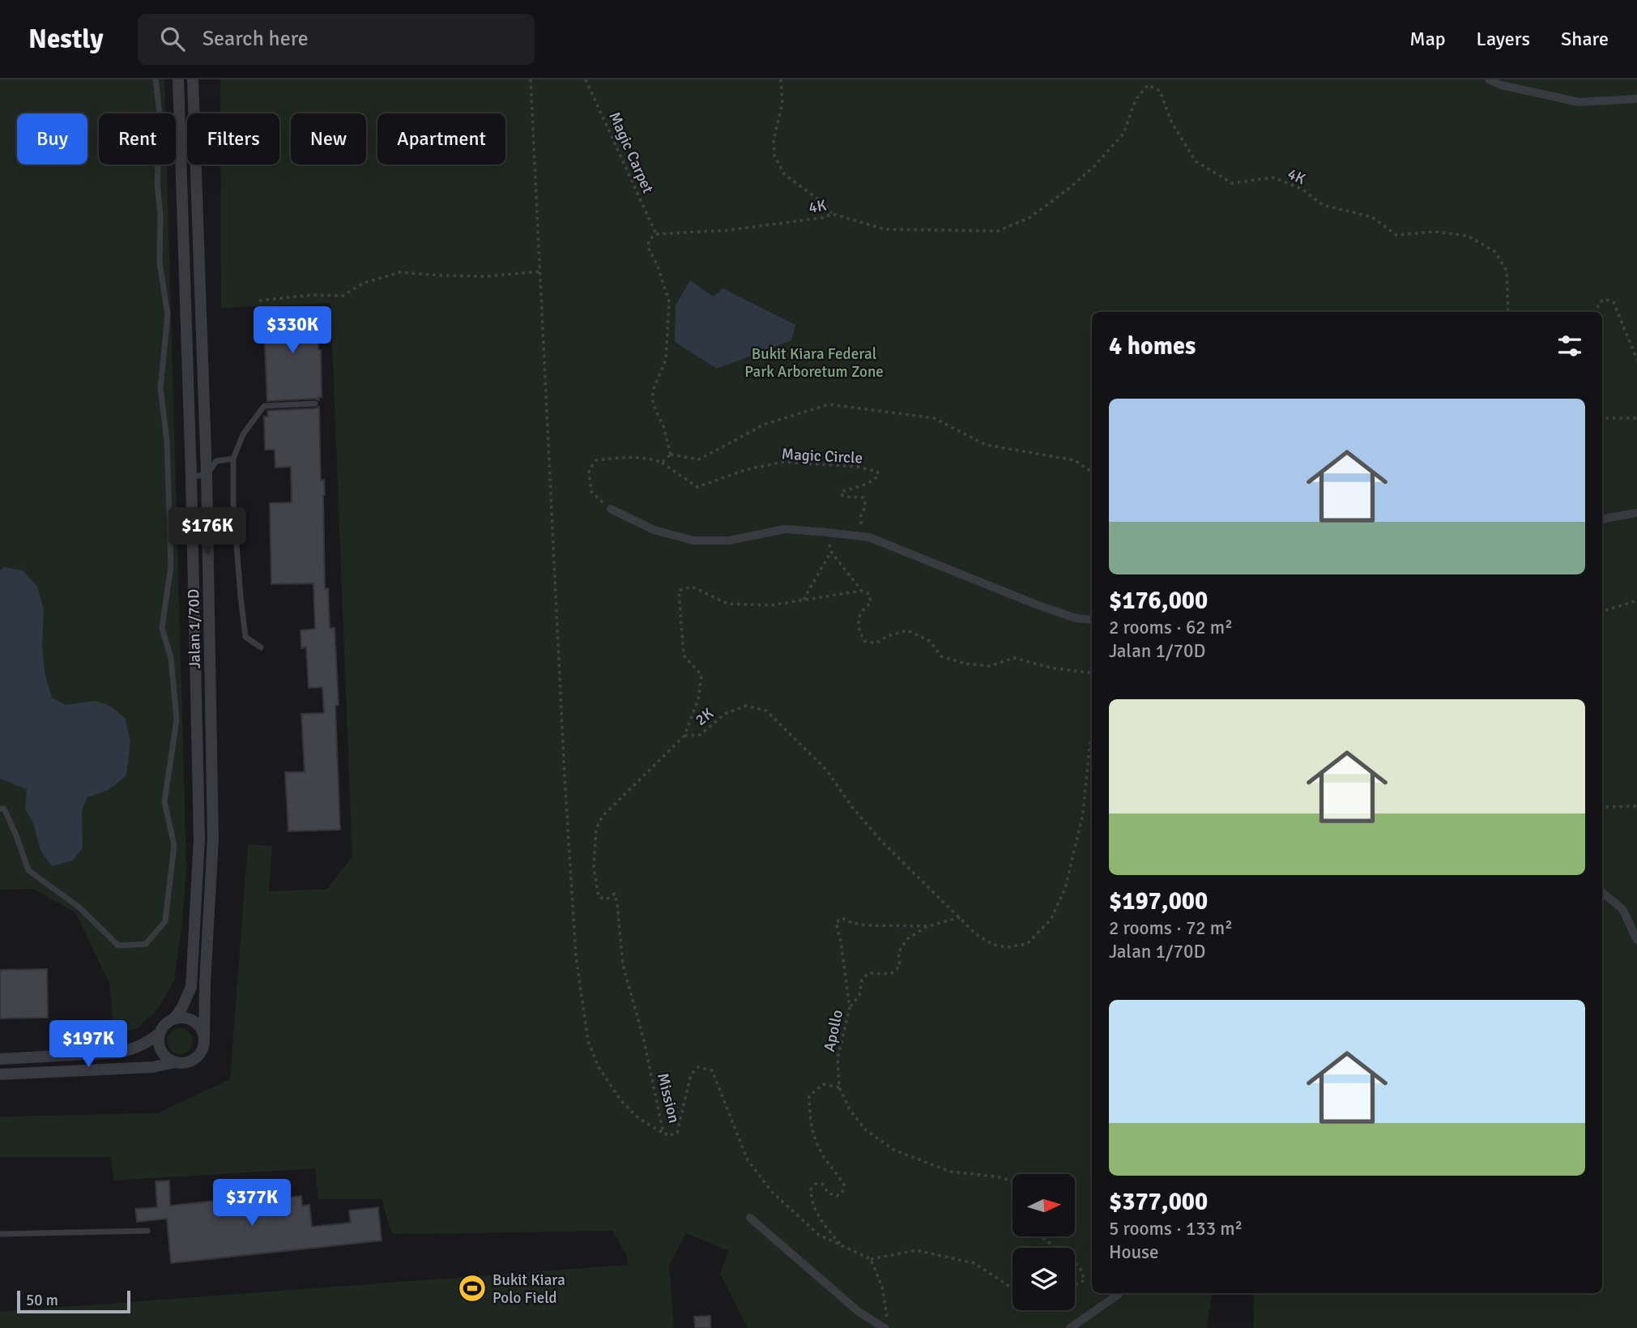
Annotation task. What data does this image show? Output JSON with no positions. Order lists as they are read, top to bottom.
{
  "streets": {
    "street": ["Jalan 1/70D"],
    "path": [
      "Magic Carpet",
      "4K",
      "Magic Circle",
      "2K",
      "Apollo",
      "Mission"
    ]
  },
  "crossings": [
    ["Magic Carpet", "4K"],
    ["2K", "Apollo"],
    ["2K", "Mission"]
  ],
  "parks": ["Bukit Kiara Federal Park Arboretum Zone"],
  "places": {
    "sports": ["Bukit Kiara Polo Field"]
  },
  "scale_bar": "50 m",
  "north": "right",
  "page": {
    "header": "Nestly",
    "search": "Search here",
    "nav": ["Map", "Layers", "Share"],
    "chip": [
      "Buy",
      "Rent",
      "Filters",
      "New",
      "Apartment"
    ],
    "price": [
      "$330K",
      "$176K",
      "$197K",
      "$377K"
    ],
    "heading": "4 homes",
    "list": [
      {
        "name": "$176,000",
        "note": "2 rooms · 62 m² · Jalan 1/70D"
      },
      {
        "name": "$197,000",
        "note": "2 rooms · 72 m² · Jalan 1/70D"
      },
      {
        "name": "$377,000",
        "note": "5 rooms · 133 m² · House"
      }
    ],
    "scale": "50 m"
  }
}
